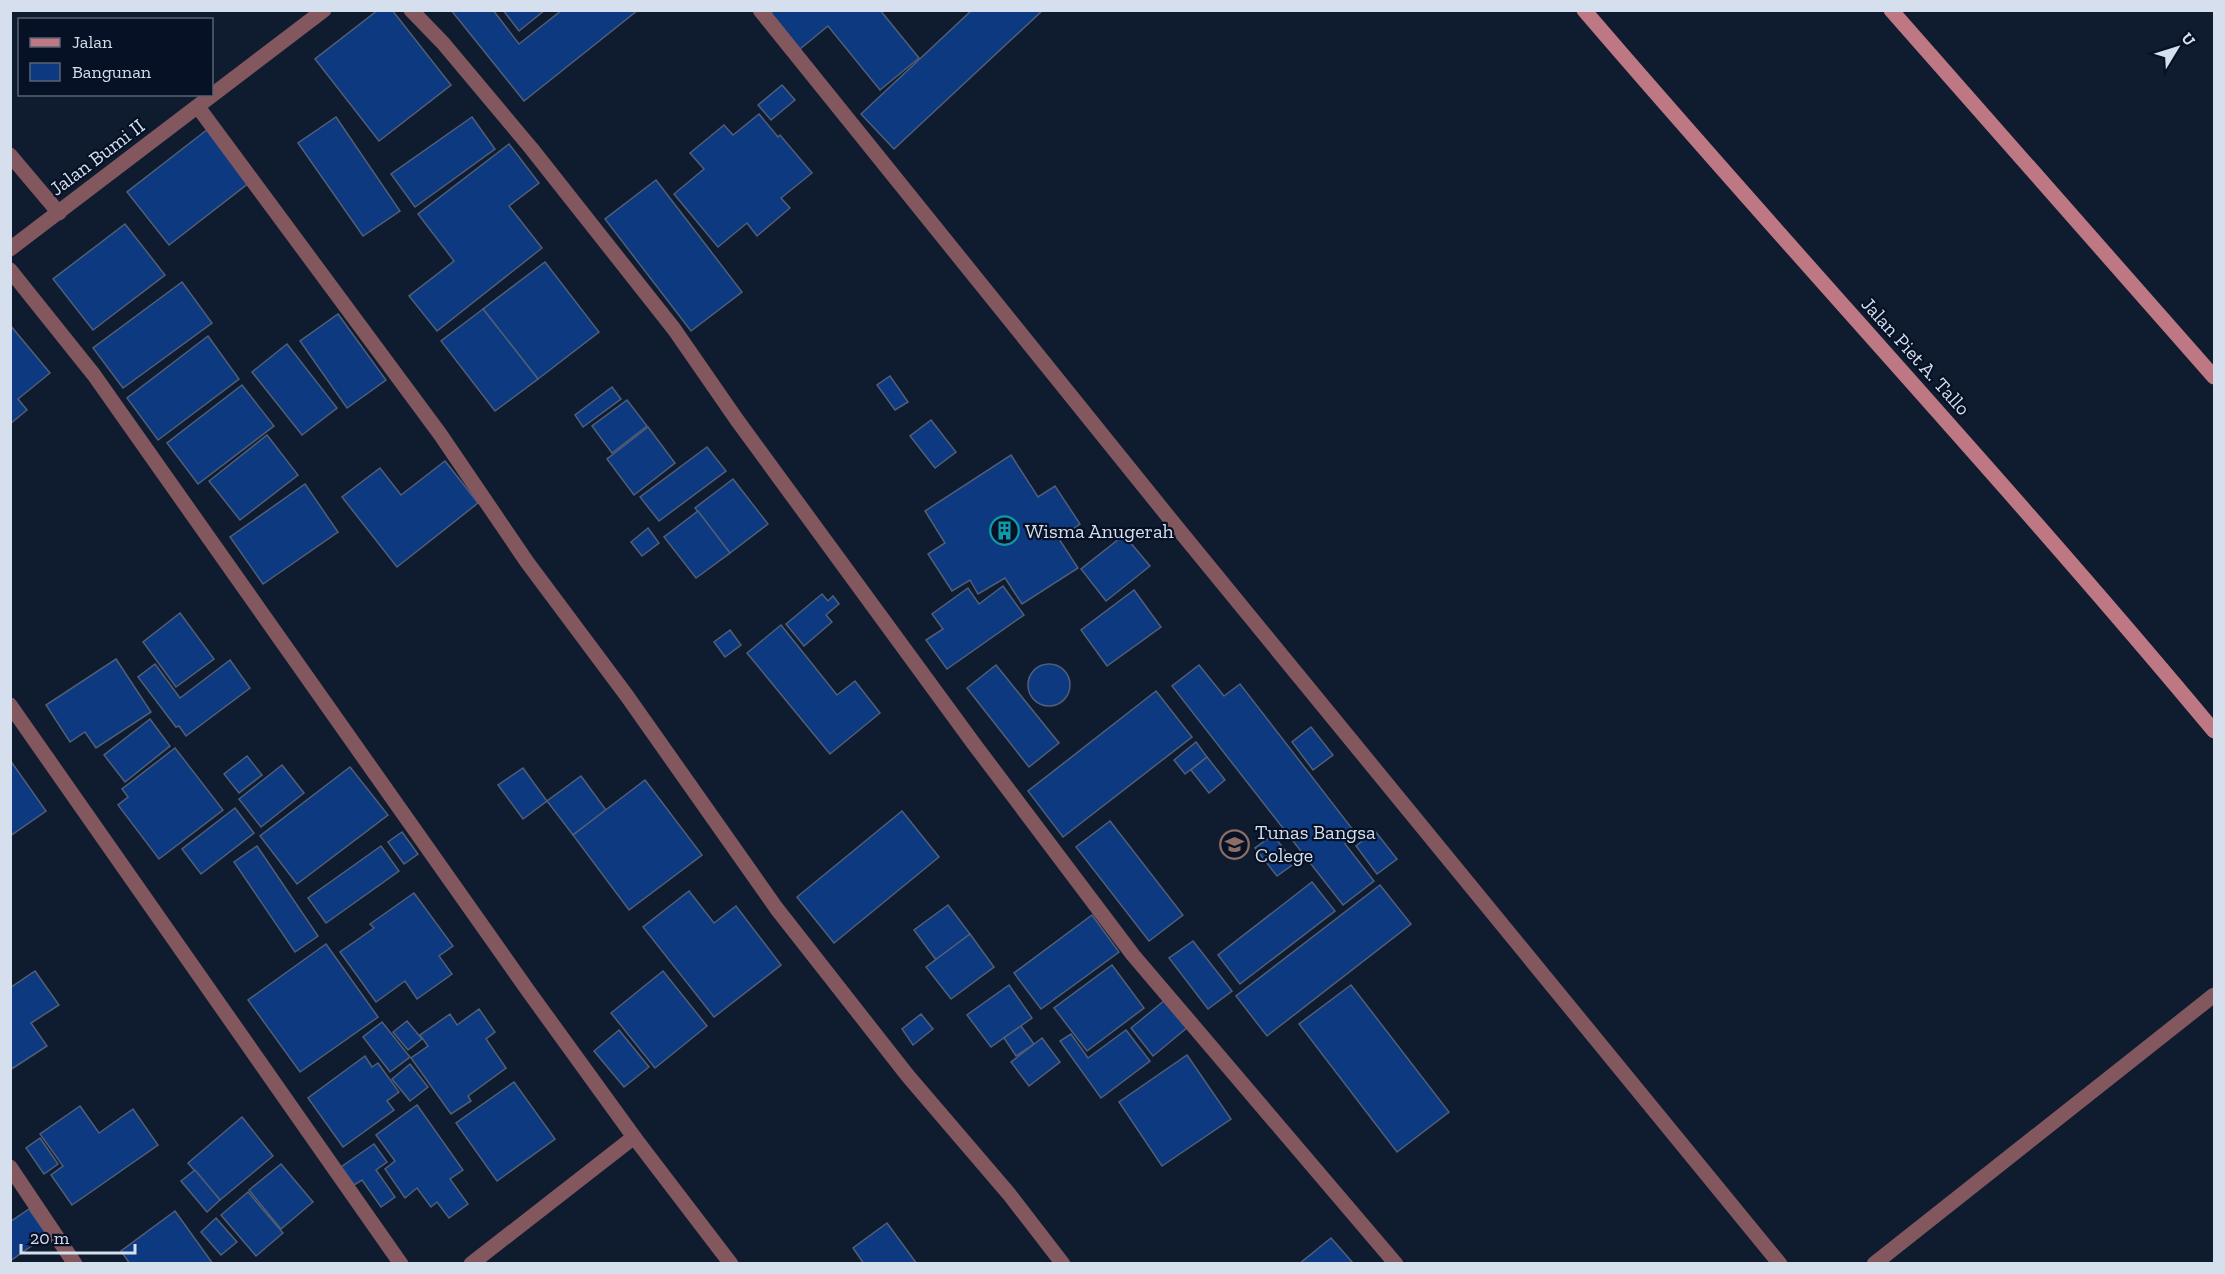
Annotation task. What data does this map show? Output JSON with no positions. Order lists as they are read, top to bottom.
{
  "streets": {
    "main road": ["Jalan Piet A. Tallo"],
    "street": ["Jalan Bumi II"]
  },
  "places": {
    "building": ["Wisma Anugerah"],
    "school or university": ["Tunas Bangsa Colege"]
  },
  "legend": ["Jalan", "Bangunan"],
  "scale_bar": "20 m",
  "north": "top right"
}
